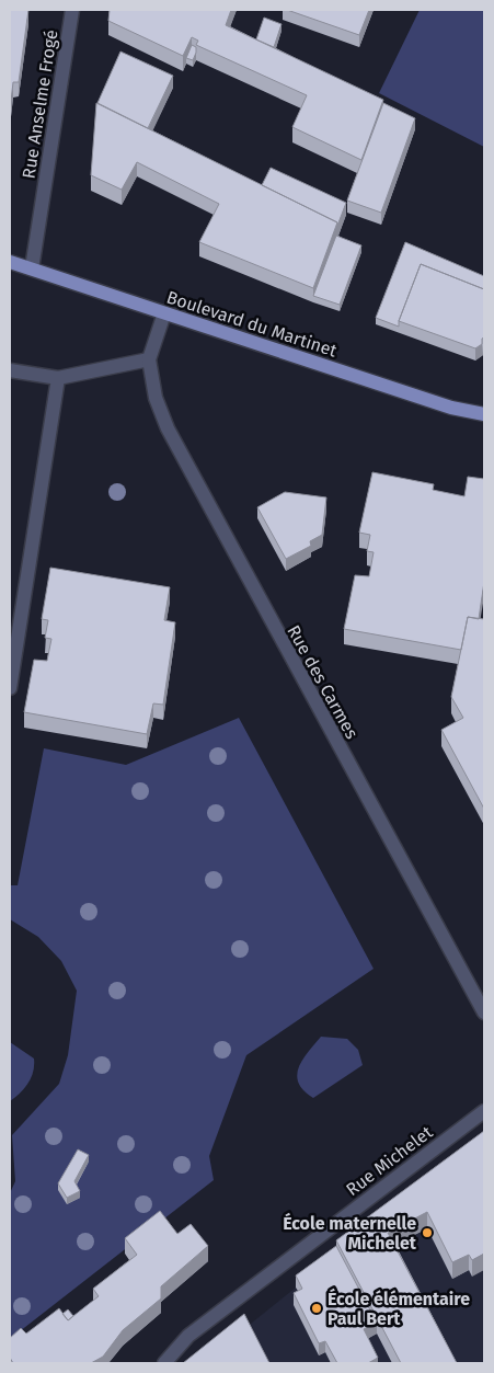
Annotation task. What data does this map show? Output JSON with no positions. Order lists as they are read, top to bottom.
{
  "streets": {
    "main road": ["Boulevard du Martinet"],
    "street": ["Rue Anselme Frogé", "Rue des Carmes", "Rue Michelet"]
  },
  "crossings": [
    ["Rue Anselme Frogé", "Boulevard du Martinet"],
    ["Boulevard du Martinet", "Rue des Carmes"]
  ],
  "places": ["École maternelle Michelet", "École élémentaire Paul Bert"]
}
